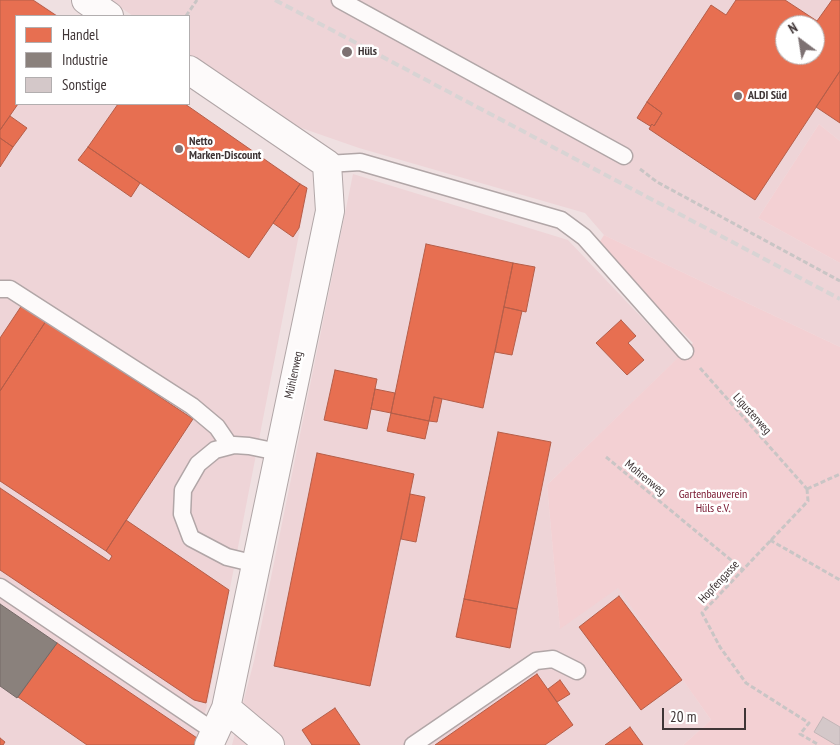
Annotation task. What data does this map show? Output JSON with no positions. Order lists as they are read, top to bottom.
{
  "streets": {
    "street": ["Mühlenweg"],
    "path": ["Ligusterweg", "Mohrenweg", "Hopfengasse"]
  },
  "crossings": [
    ["Ligusterweg", "Hopfengasse"],
    ["Mohrenweg", "Hopfengasse"]
  ],
  "parks": ["Gartenbauverein Hüls e.V."],
  "places": ["Hüls", "ALDI Süd", "Netto Marken-Discount"],
  "legend": ["Handel", "Industrie", "Sonstige"],
  "scale_bar": "20 m",
  "north": "top left"
}
